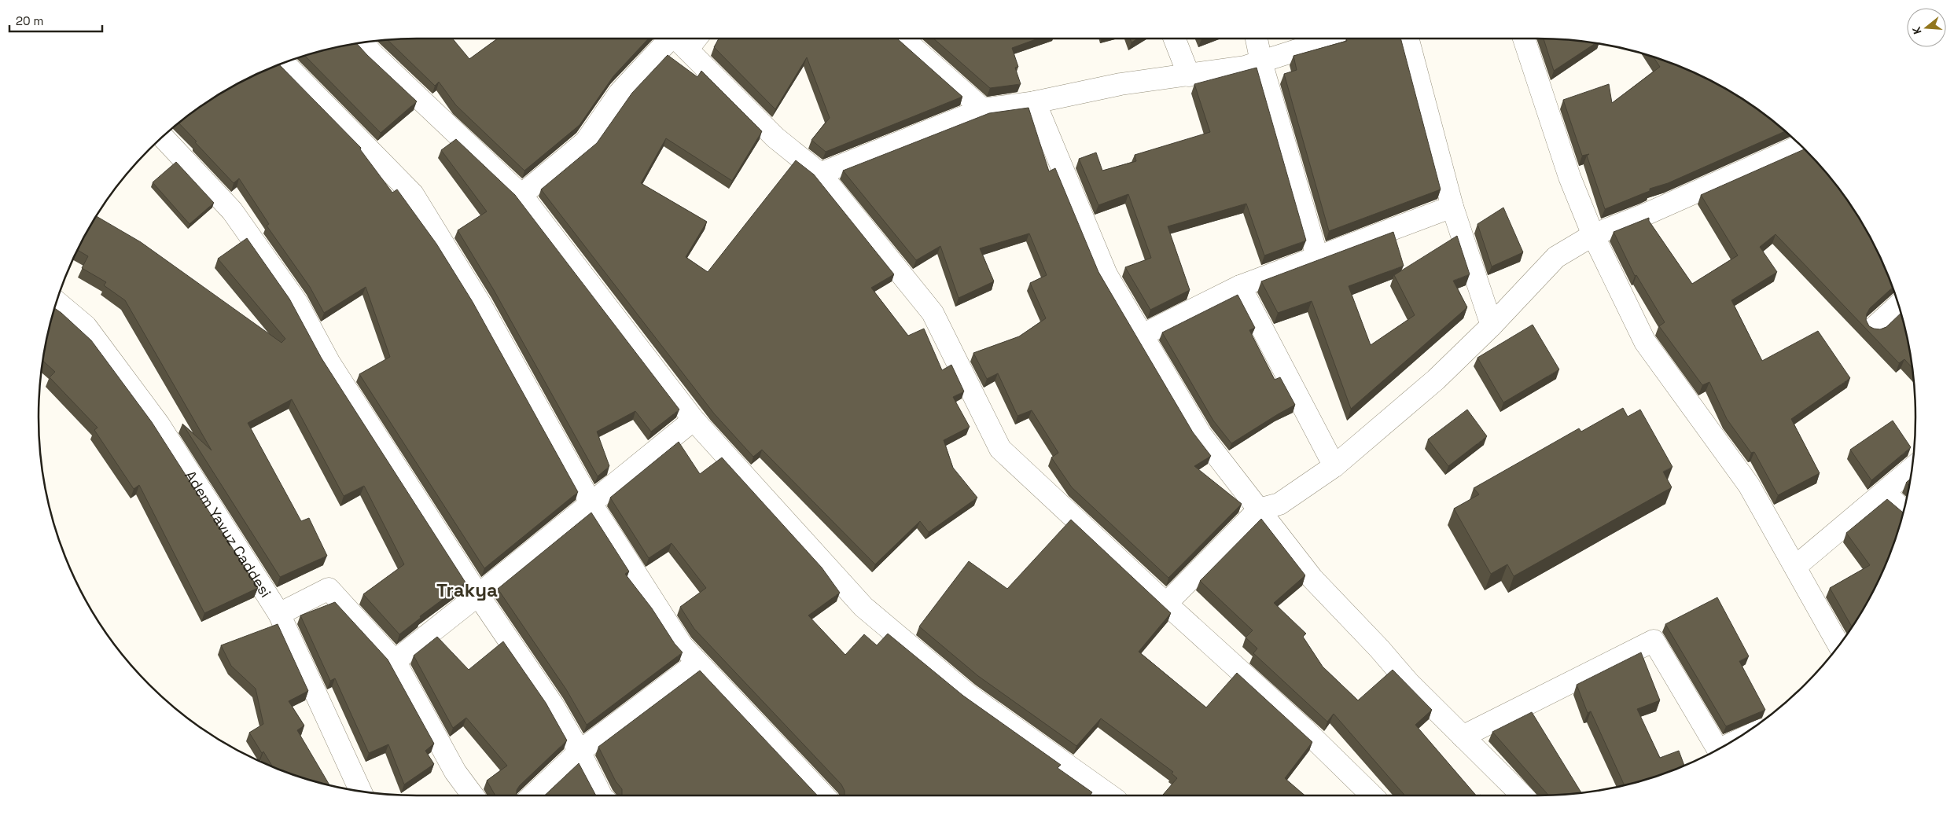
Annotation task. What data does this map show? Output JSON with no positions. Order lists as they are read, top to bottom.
{
  "streets": {
    "street": ["Adem Yavuz Caddesi"]
  },
  "districts": ["Trakya"],
  "scale_bar": "20 m",
  "north": "left"
}
